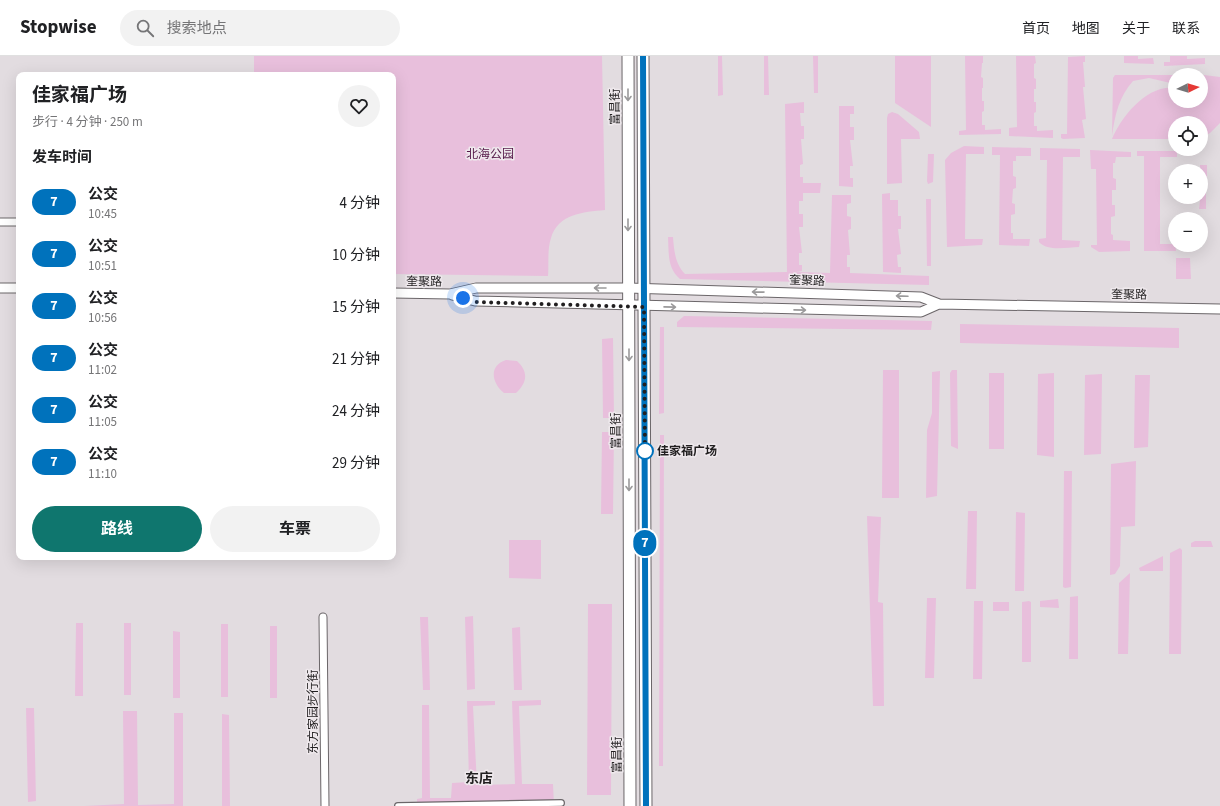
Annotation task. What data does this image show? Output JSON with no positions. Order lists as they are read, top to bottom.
{
  "streets": {
    "main road": ["富昌街"],
    "street": ["奎聚路", "东方家园步行街"]
  },
  "crossings": [
    ["富昌街", "奎聚路"]
  ],
  "districts": ["东店"],
  "parks": ["北海公园"],
  "places": ["佳家福广场"],
  "lines": ["bus line 7"],
  "north": "right",
  "page": {
    "header": "Stopwise",
    "search": "搜索地点",
    "nav": [
      "首页",
      "地图",
      "关于",
      "联系"
    ],
    "on_map": "7",
    "map_buttons": ["+", "−"],
    "heading": [
      ["佳家福广场", "步行 · 4 分钟 · 250 m"],
      "发车时间"
    ],
    "list": [
      {
        "mark": "7",
        "name": "公交",
        "note": "10:45",
        "value": "4 分钟"
      },
      {
        "mark": "7",
        "name": "公交",
        "note": "10:51",
        "value": "10 分钟"
      },
      {
        "mark": "7",
        "name": "公交",
        "note": "10:56",
        "value": "15 分钟"
      },
      {
        "mark": "7",
        "name": "公交",
        "note": "11:02",
        "value": "21 分钟"
      },
      {
        "mark": "7",
        "name": "公交",
        "note": "11:05",
        "value": "24 分钟"
      },
      {
        "mark": "7",
        "name": "公交",
        "note": "11:10",
        "value": "29 分钟"
      }
    ],
    "buttons": ["路线", "车票"]
  }
}
